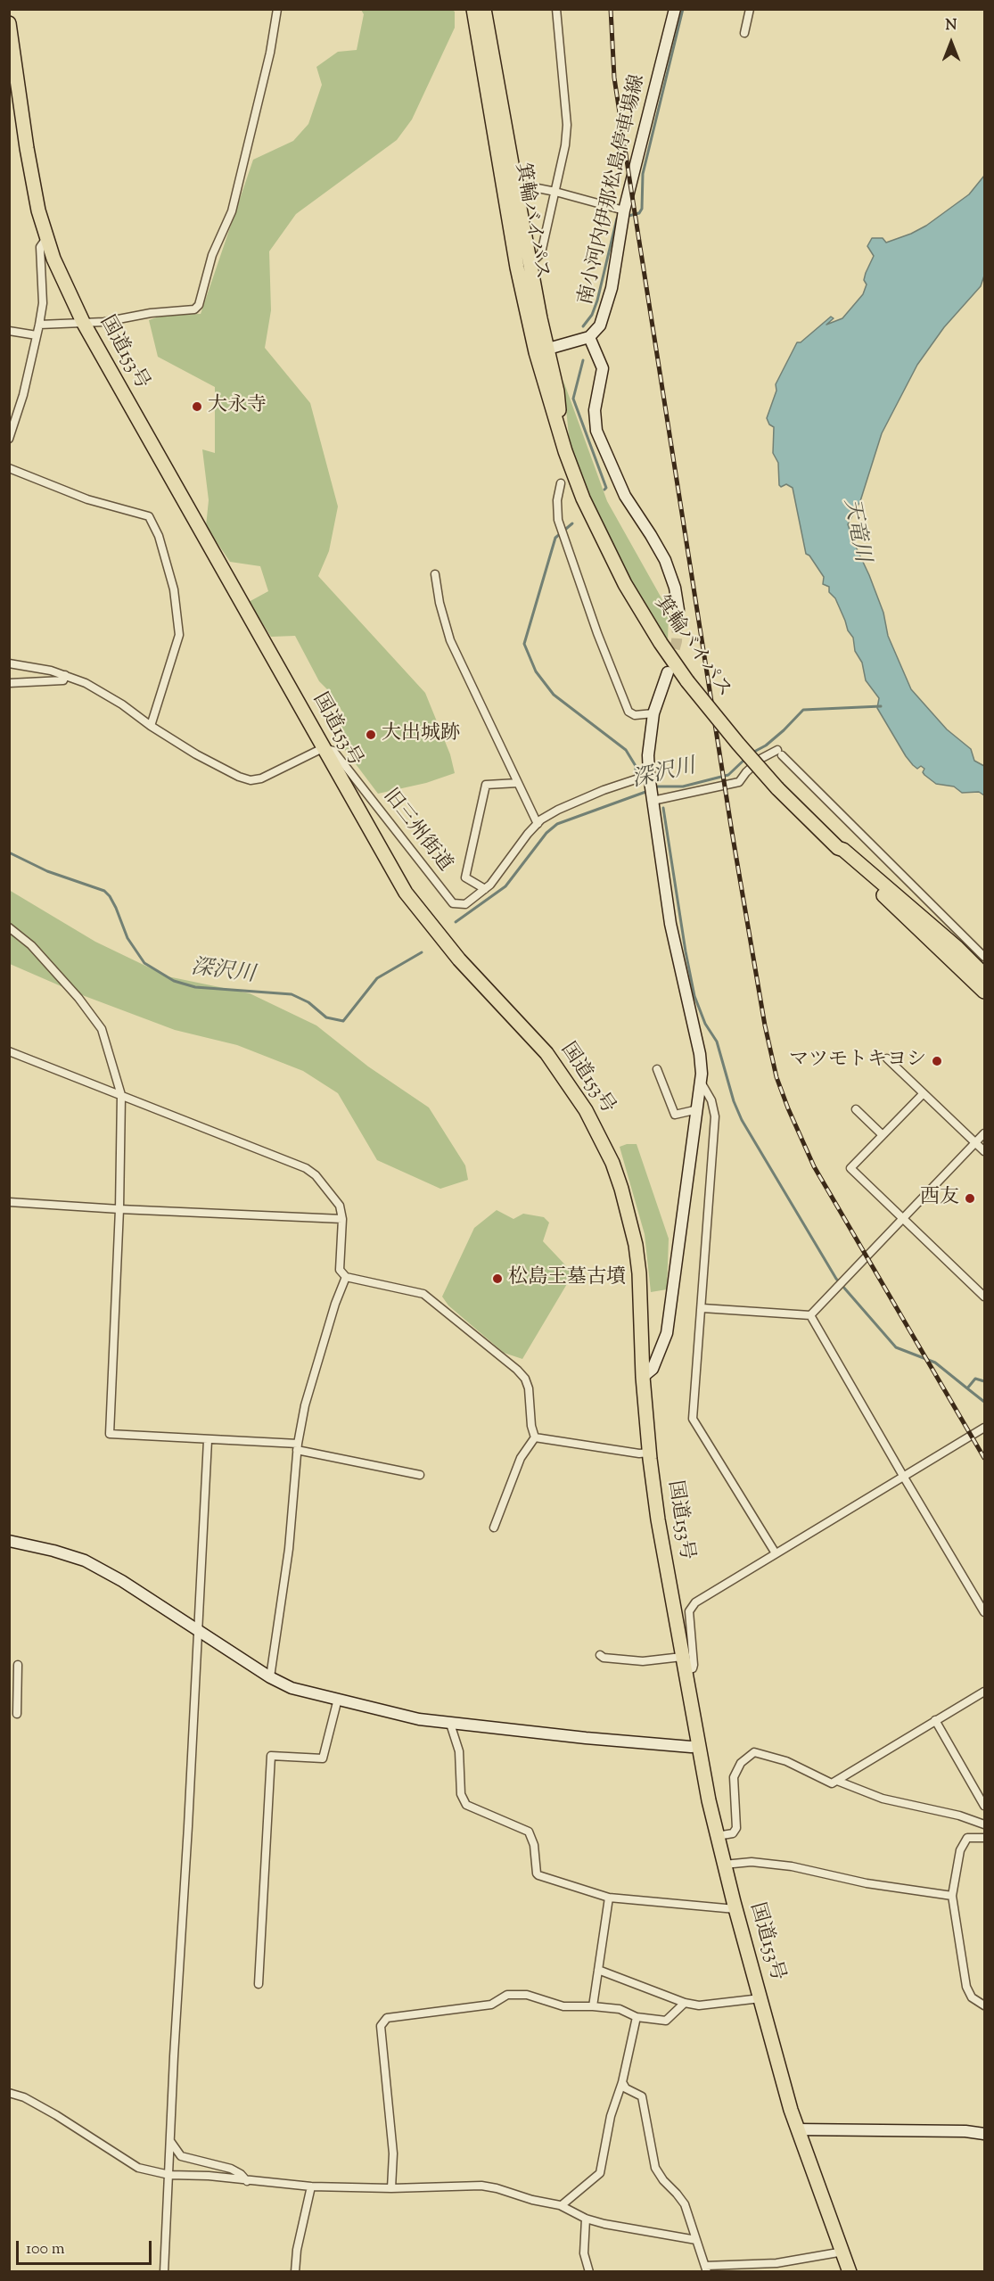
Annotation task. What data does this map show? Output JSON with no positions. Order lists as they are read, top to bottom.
{
  "streets": {
    "highway": ["箕輪バイパス", "国道153号"],
    "main road": ["南小河内伊那松島停車場線"],
    "street": ["旧三州街道"]
  },
  "crossings": [
    ["国道153号", "旧三州街道"]
  ],
  "water": ["天竜川", "深沢川"],
  "places": [
    "大永寺",
    "大出城跡",
    "マツモトキヨシ",
    "西友",
    "松島王墓古墳"
  ],
  "scale_bar": "100 m",
  "north": "top"
}
